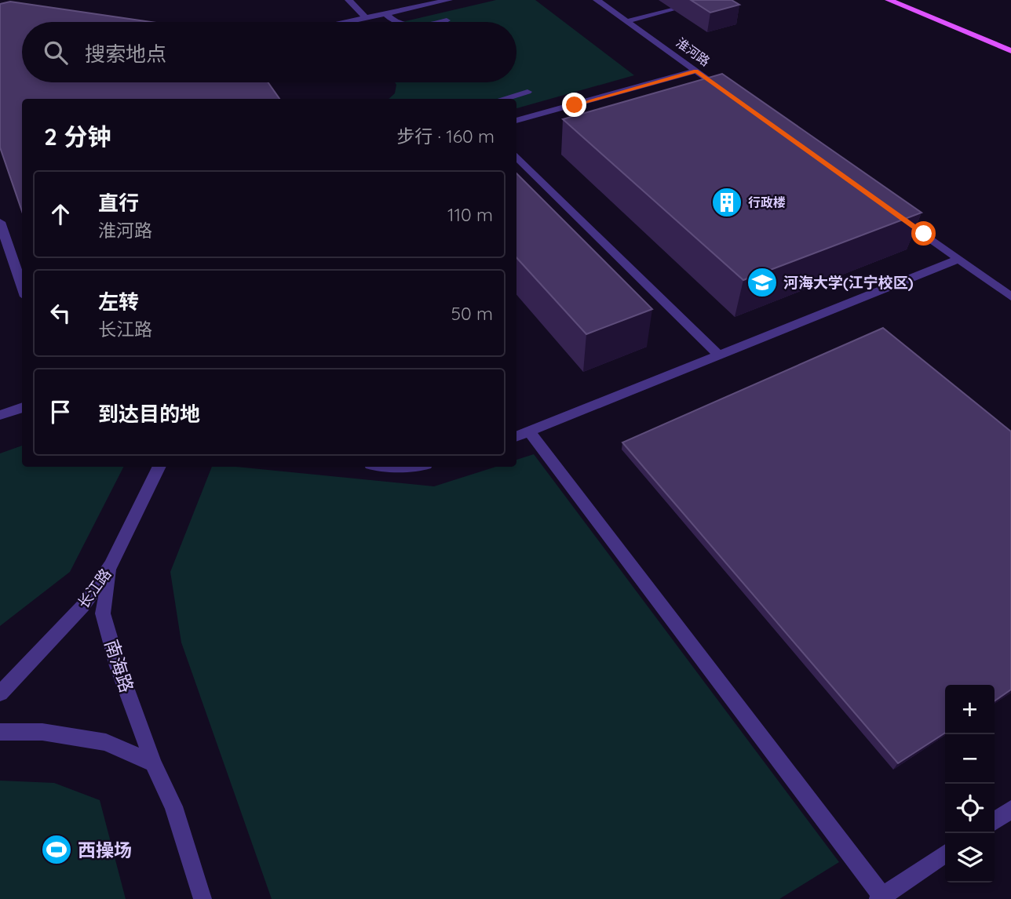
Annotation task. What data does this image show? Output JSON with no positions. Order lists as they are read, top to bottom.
{
  "streets": {
    "street": ["淮河路", "长江路", "南海路"]
  },
  "crossings": [
    ["长江路", "南海路"]
  ],
  "places": {
    "building": ["行政楼"],
    "school or university": ["河海大学(江宁校区)"],
    "sports": ["西操场"]
  },
  "page": {
    "search": "搜索地点",
    "heading": ["2 分钟", "步行 · 160 m"],
    "list": [
      ["直行", "淮河路", "110 m"],
      ["左转", "长江路", "50 m"],
      "到达目的地"
    ],
    "map_buttons": ["+", "−"]
  }
}
